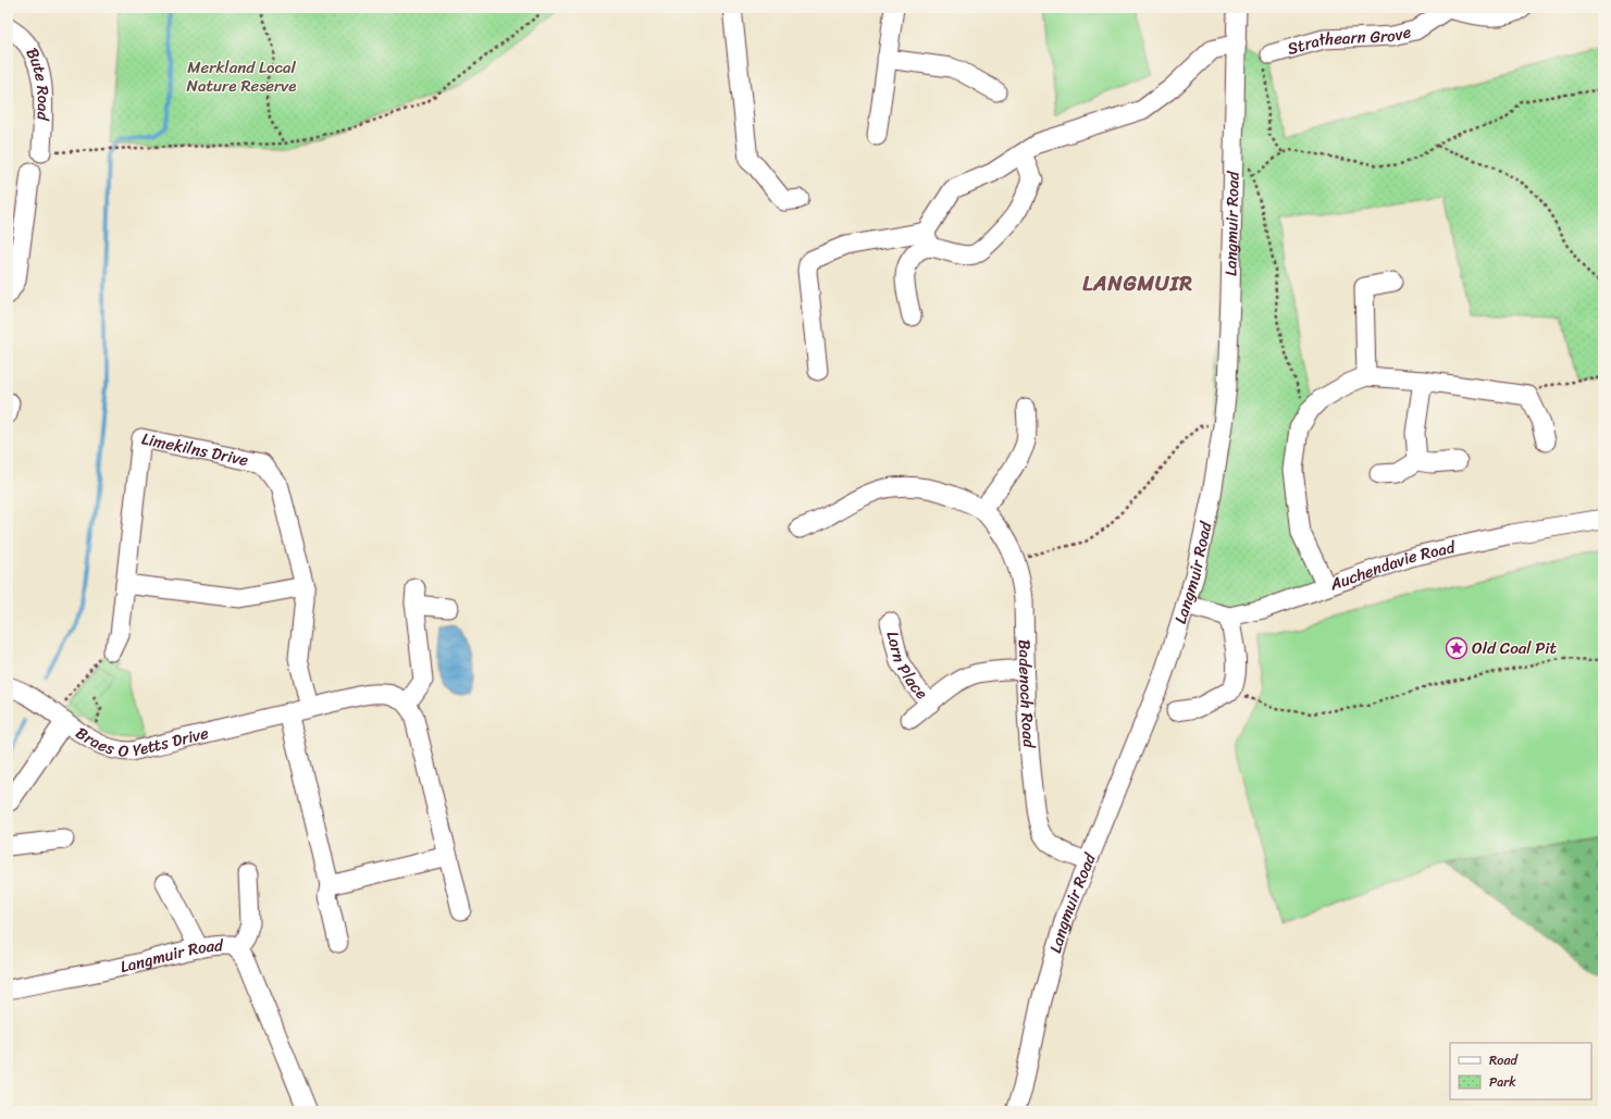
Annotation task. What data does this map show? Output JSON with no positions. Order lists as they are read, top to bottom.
{
  "streets": {
    "street": [
      "Strathearn Grove",
      "Bute Road",
      "Langmuir Road",
      "Limekilns Drive",
      "Auchendavie Road",
      "Lorn Place",
      "Badenoch Road",
      "Braes O Yetts Drive"
    ]
  },
  "crossings": [
    ["Langmuir Road", "Auchendavie Road"],
    ["Langmuir Road", "Badenoch Road"],
    ["Limekilns Drive", "Braes O Yetts Drive"],
    ["Lorn Place", "Badenoch Road"]
  ],
  "districts": ["LANGMUIR"],
  "parks": ["Merkland Local Nature Reserve"],
  "places": {
    "place": ["Old Coal Pit"]
  },
  "legend": ["Road", "Park"]
}
